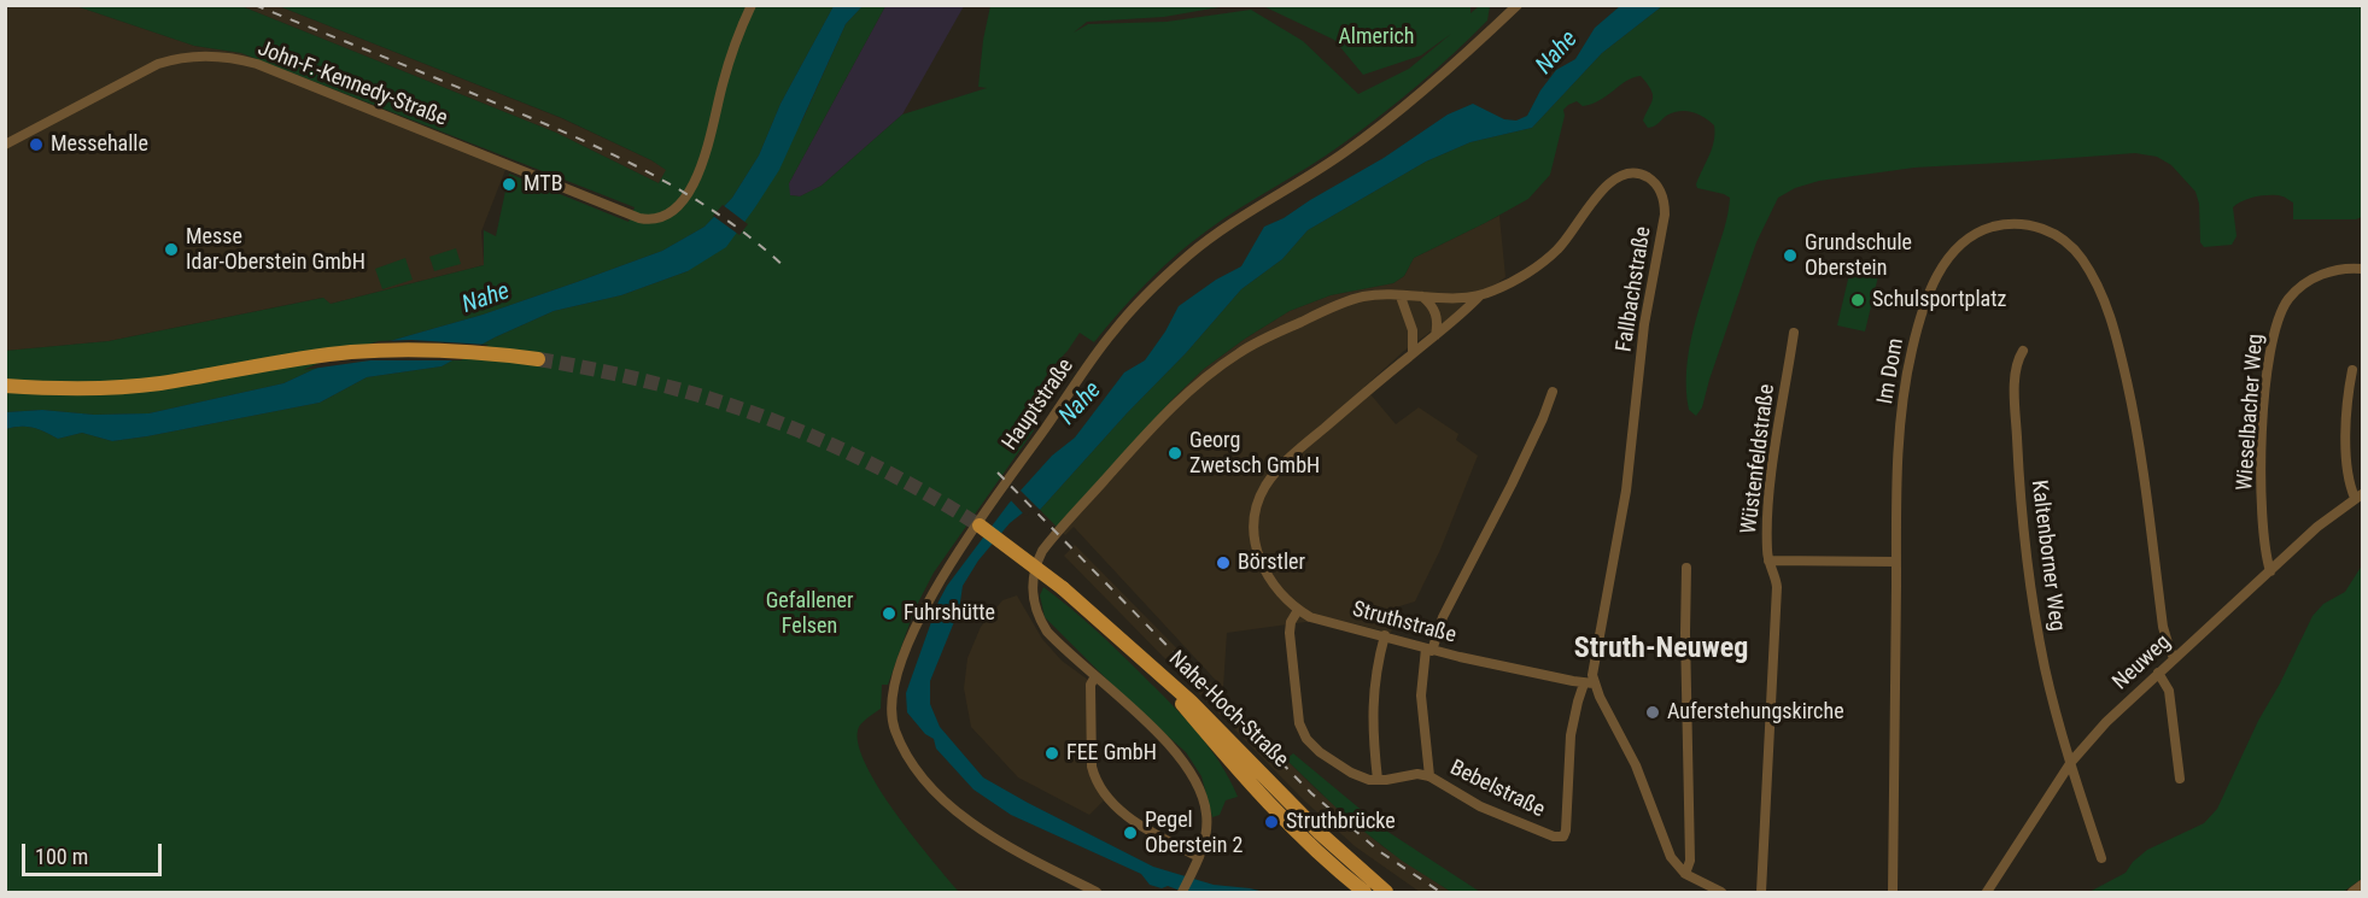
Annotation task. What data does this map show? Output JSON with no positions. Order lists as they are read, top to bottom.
{
  "streets": {
    "main road": ["Nahe-Hoch-Straße"],
    "street": [
      "John-F.-Kennedy-Straße",
      "Fallbachstraße",
      "Im Dom",
      "Hauptstraße",
      "Wieselbacher Weg",
      "Wüstenfeldstraße",
      "Kaltenborner Weg",
      "Struthstraße",
      "Neuweg",
      "Bebelstraße"
    ]
  },
  "crossings": [
    ["Fallbachstraße", "Struthstraße"],
    ["Fallbachstraße", "Bebelstraße"],
    ["Im Dom", "Neuweg"],
    ["Wieselbacher Weg", "Neuweg"],
    ["Kaltenborner Weg", "Neuweg"],
    ["Struthstraße", "Bebelstraße"]
  ],
  "districts": ["Struth-Neuweg"],
  "water": ["Nahe"],
  "parks": ["Almerich", "Gefallener Felsen"],
  "places": [
    "Messehalle",
    "MTB",
    "Messe Idar-Oberstein GmbH",
    "Grundschule Oberstein",
    "Schulsportplatz",
    "Georg Zwetsch GmbH",
    "Börstler",
    "Fuhrshütte",
    "Auferstehungskirche",
    "FEE GmbH",
    "Struthbrücke",
    "Pegel Oberstein 2"
  ],
  "scale_bar": "100 m"
}
